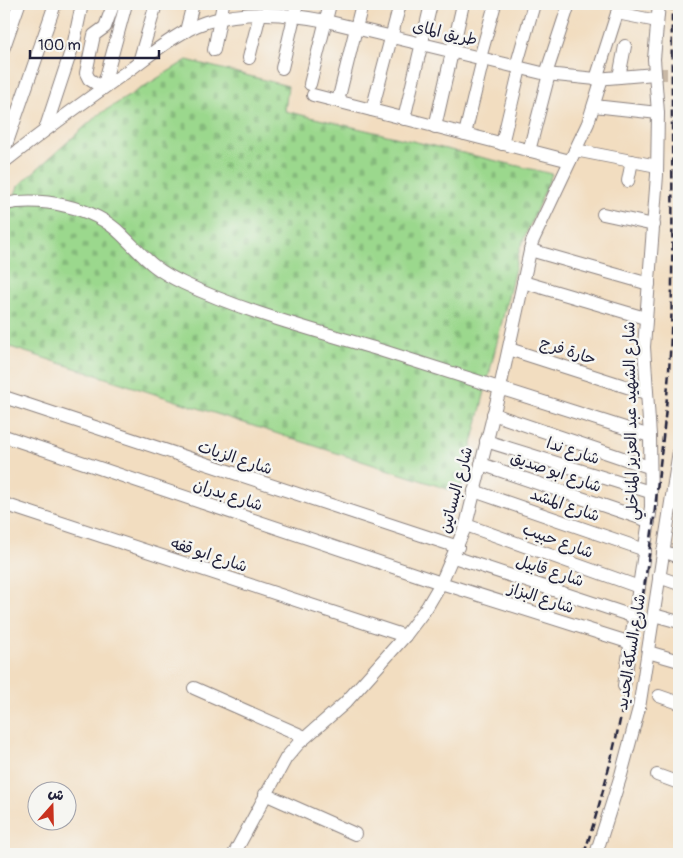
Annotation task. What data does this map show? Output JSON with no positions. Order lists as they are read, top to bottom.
{
  "streets": {
    "street": [
      "طريق الماى",
      "حارة فرج",
      "شارع الشهيد عبد العزيز المناخلي",
      "شارع ندا",
      "شارع الزيات",
      "شارع ابو صديق",
      "شارع البساتين",
      "شارع بدران",
      "شارع المشد",
      "شارع حبيب",
      "شارع ابو قفه",
      "شارع قابيل",
      "شارع البزاز",
      "شارع السكة الحديد"
    ]
  },
  "crossings": [
    ["طريق الماى", "شارع الشهيد عبد العزيز المناخلي"],
    ["طريق الماى", "شارع البساتين"],
    ["حارة فرج", "شارع الشهيد عبد العزيز المناخلي"],
    ["حارة فرج", "شارع البساتين"],
    ["شارع الشهيد عبد العزيز المناخلي", "شارع ندا"],
    ["شارع الشهيد عبد العزيز المناخلي", "شارع ابو صديق"],
    ["شارع الشهيد عبد العزيز المناخلي", "شارع المشد"],
    ["شارع الشهيد عبد العزيز المناخلي", "شارع حبيب"],
    ["شارع الشهيد عبد العزيز المناخلي", "شارع قابيل"],
    ["شارع الشهيد عبد العزيز المناخلي", "شارع البزاز"],
    ["شارع ندا", "شارع البساتين"],
    ["شارع الزيات", "شارع البساتين"],
    ["شارع الزيات", "شارع قابيل"],
    ["شارع ابو صديق", "شارع البساتين"],
    ["شارع البساتين", "شارع بدران"],
    ["شارع البساتين", "شارع المشد"],
    ["شارع البساتين", "شارع حبيب"],
    ["شارع البساتين", "شارع ابو قفه"],
    ["شارع البساتين", "شارع قابيل"],
    ["شارع البساتين", "شارع البزاز"],
    ["شارع بدران", "شارع البزاز"]
  ],
  "scale_bar": "100 m",
  "north": "top"
}
